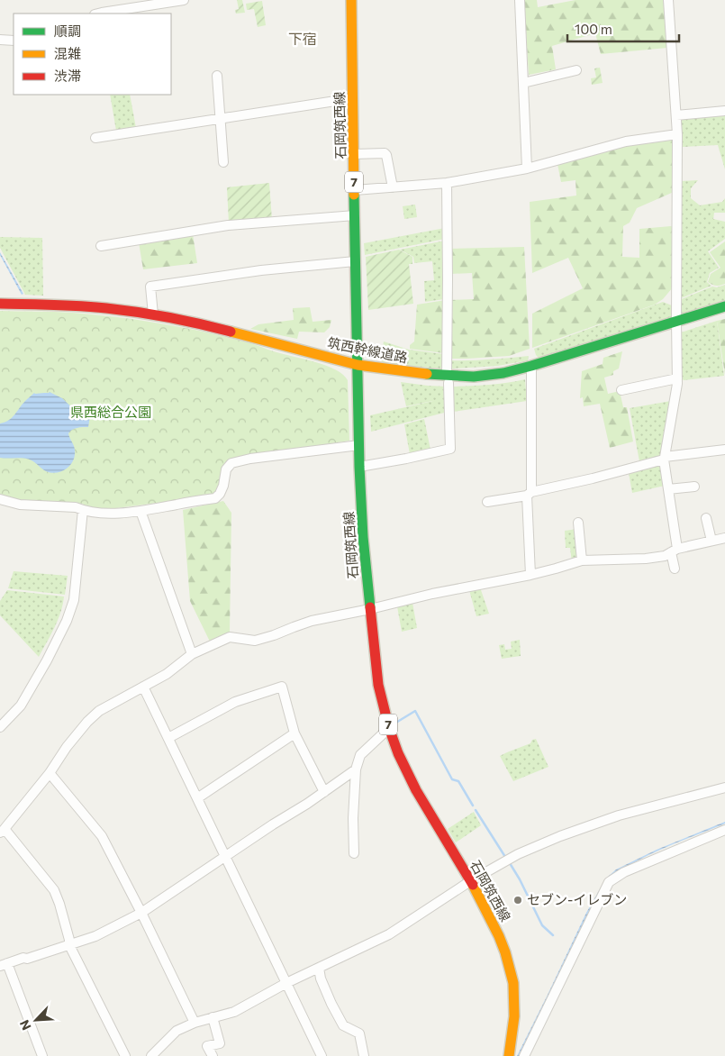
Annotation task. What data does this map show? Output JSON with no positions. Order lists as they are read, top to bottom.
{
  "streets": {
    "main road": ["石岡筑西線", "7", "筑西幹線道路"]
  },
  "crossings": [
    ["石岡筑西線", "筑西幹線道路"]
  ],
  "districts": ["下宿"],
  "parks": ["県西総合公園"],
  "places": ["セブン-イレブン"],
  "legend": ["順調", "混雑", "渋滞"],
  "scale_bar": "100 m",
  "north": "bottom left"
}
